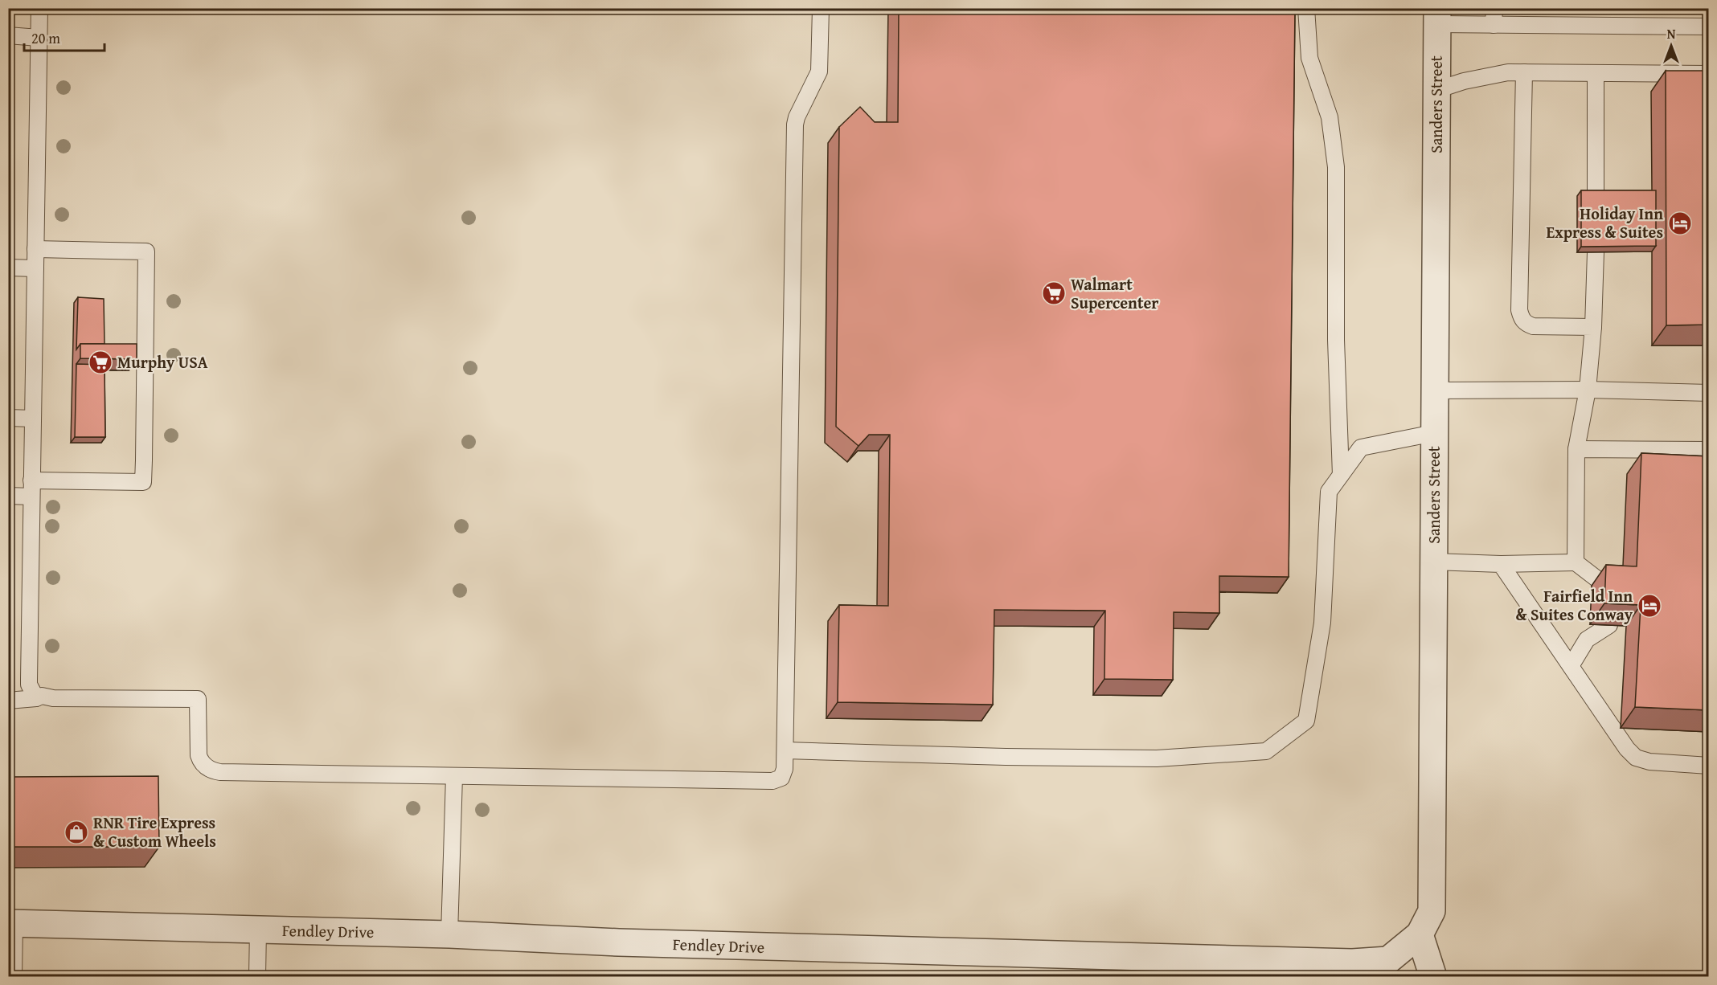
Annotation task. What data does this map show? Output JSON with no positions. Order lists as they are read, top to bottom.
{
  "streets": {
    "street": ["Sanders Street", "Fendley Drive"]
  },
  "crossings": [
    ["Sanders Street", "Fendley Drive"]
  ],
  "places": {
    "hotel": ["Holiday Inn Express & Suites", "Fairfield Inn & Suites Conway"],
    "supermarket": ["Walmart Supercenter", "Murphy USA"],
    "shop": ["RNR Tire Express & Custom Wheels"]
  },
  "scale_bar": "20 m",
  "north": "top"
}
